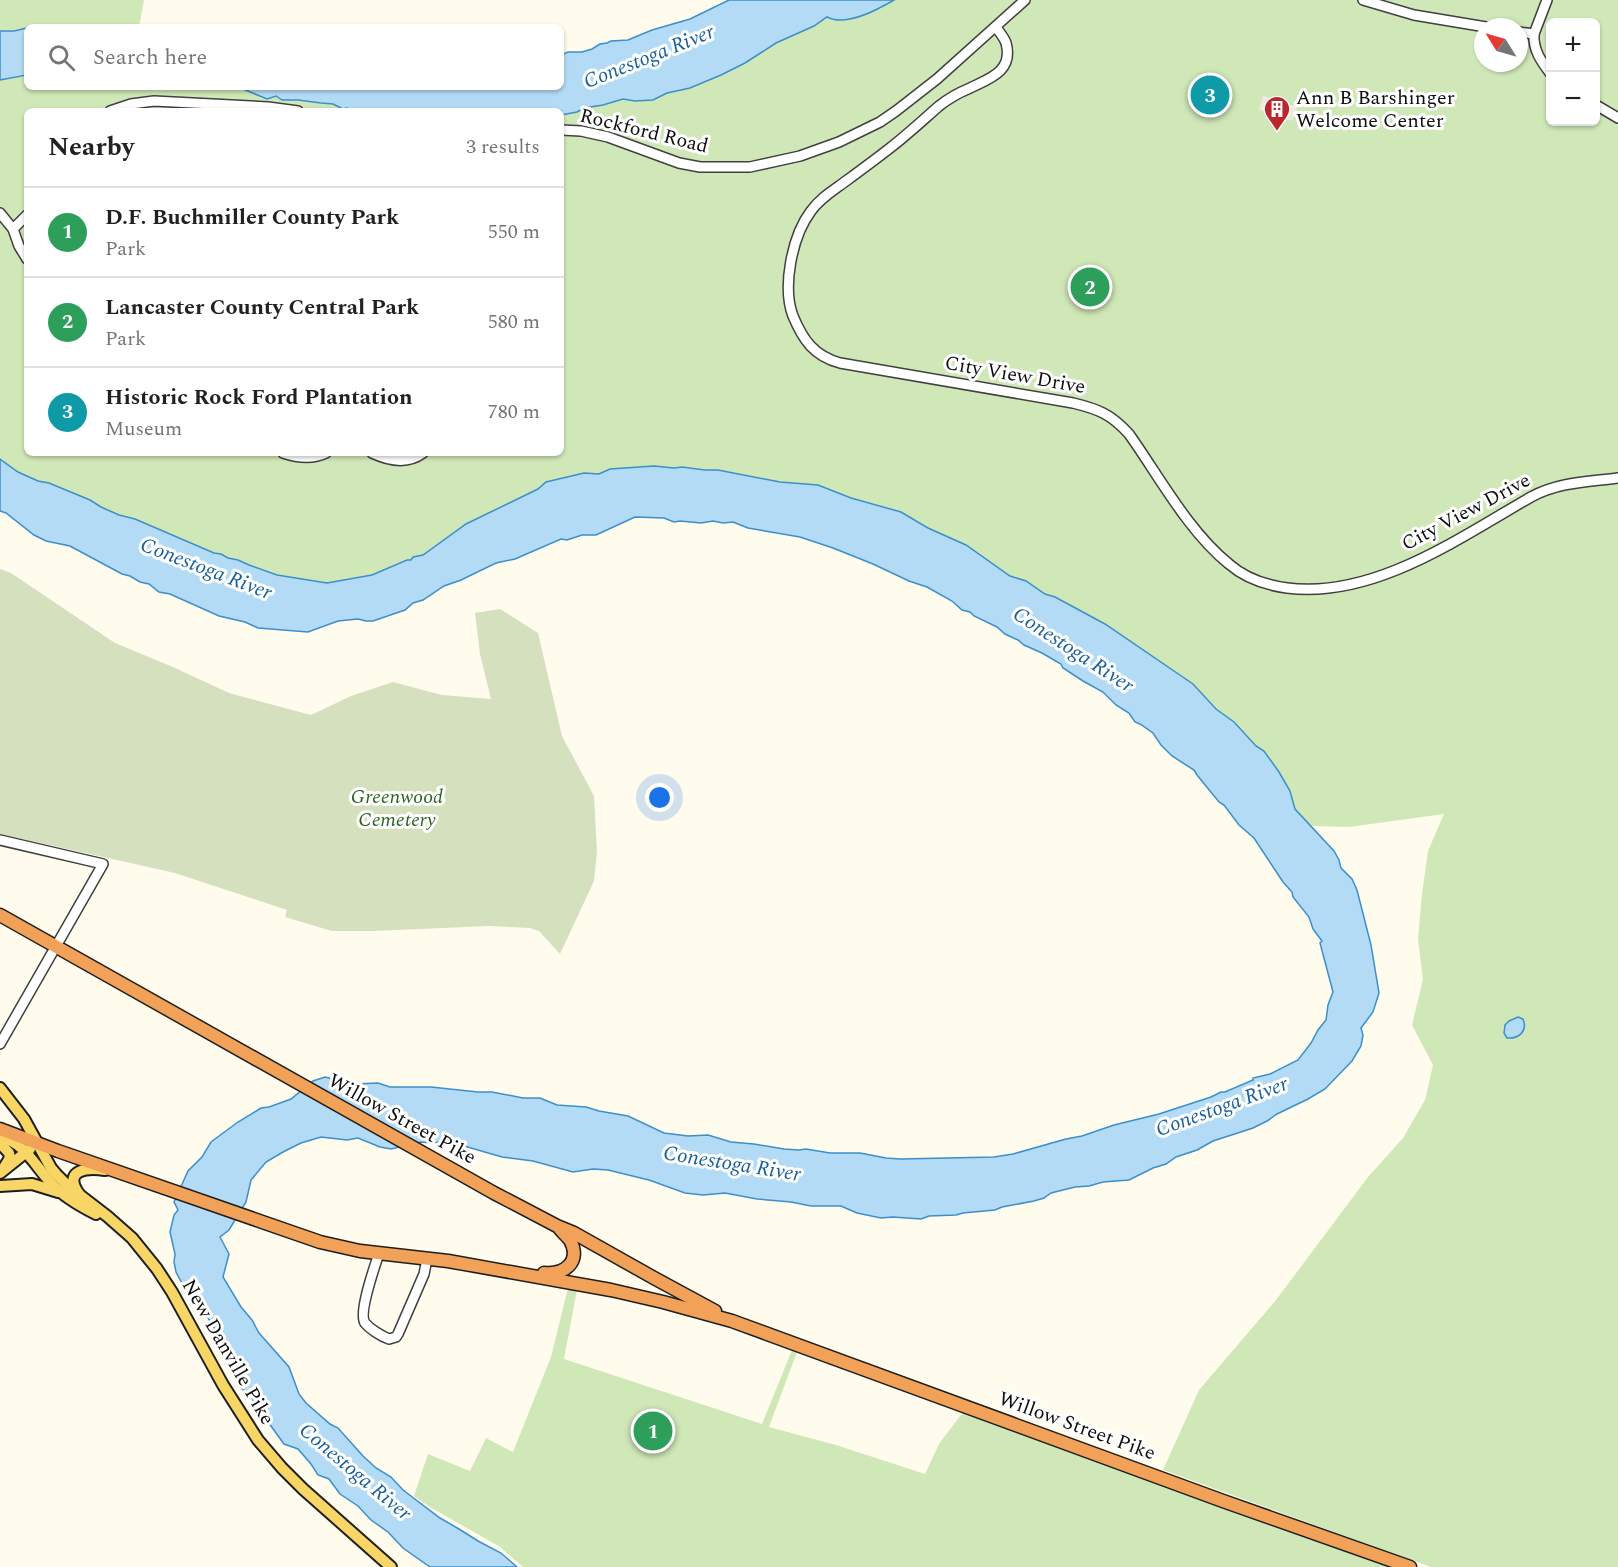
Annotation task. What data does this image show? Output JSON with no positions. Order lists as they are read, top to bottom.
{
  "streets": {
    "highway": ["Willow Street Pike"],
    "main road": ["New Danville Pike"],
    "street": ["Rockford Road", "City View Drive"]
  },
  "crossings": [
    ["Rockford Road", "City View Drive"],
    ["Willow Street Pike", "New Danville Pike"]
  ],
  "water": ["Conestoga River"],
  "parks": ["Greenwood Cemetery"],
  "places": {
    "building": ["Ann B Barshinger Welcome Center"]
  },
  "north": "top left",
  "page": {
    "map_buttons": ["+", "−"],
    "search": "Search here",
    "pins": ["3", "2", "1"],
    "heading": ["Nearby", "3 results"],
    "list": [
      {
        "mark": "1",
        "name": "D.F. Buchmiller County Park",
        "note": "Park",
        "value": "550 m"
      },
      {
        "mark": "2",
        "name": "Lancaster County Central Park",
        "note": "Park",
        "value": "580 m"
      },
      {
        "mark": "3",
        "name": "Historic Rock Ford Plantation",
        "note": "Museum",
        "value": "780 m"
      }
    ]
  }
}
